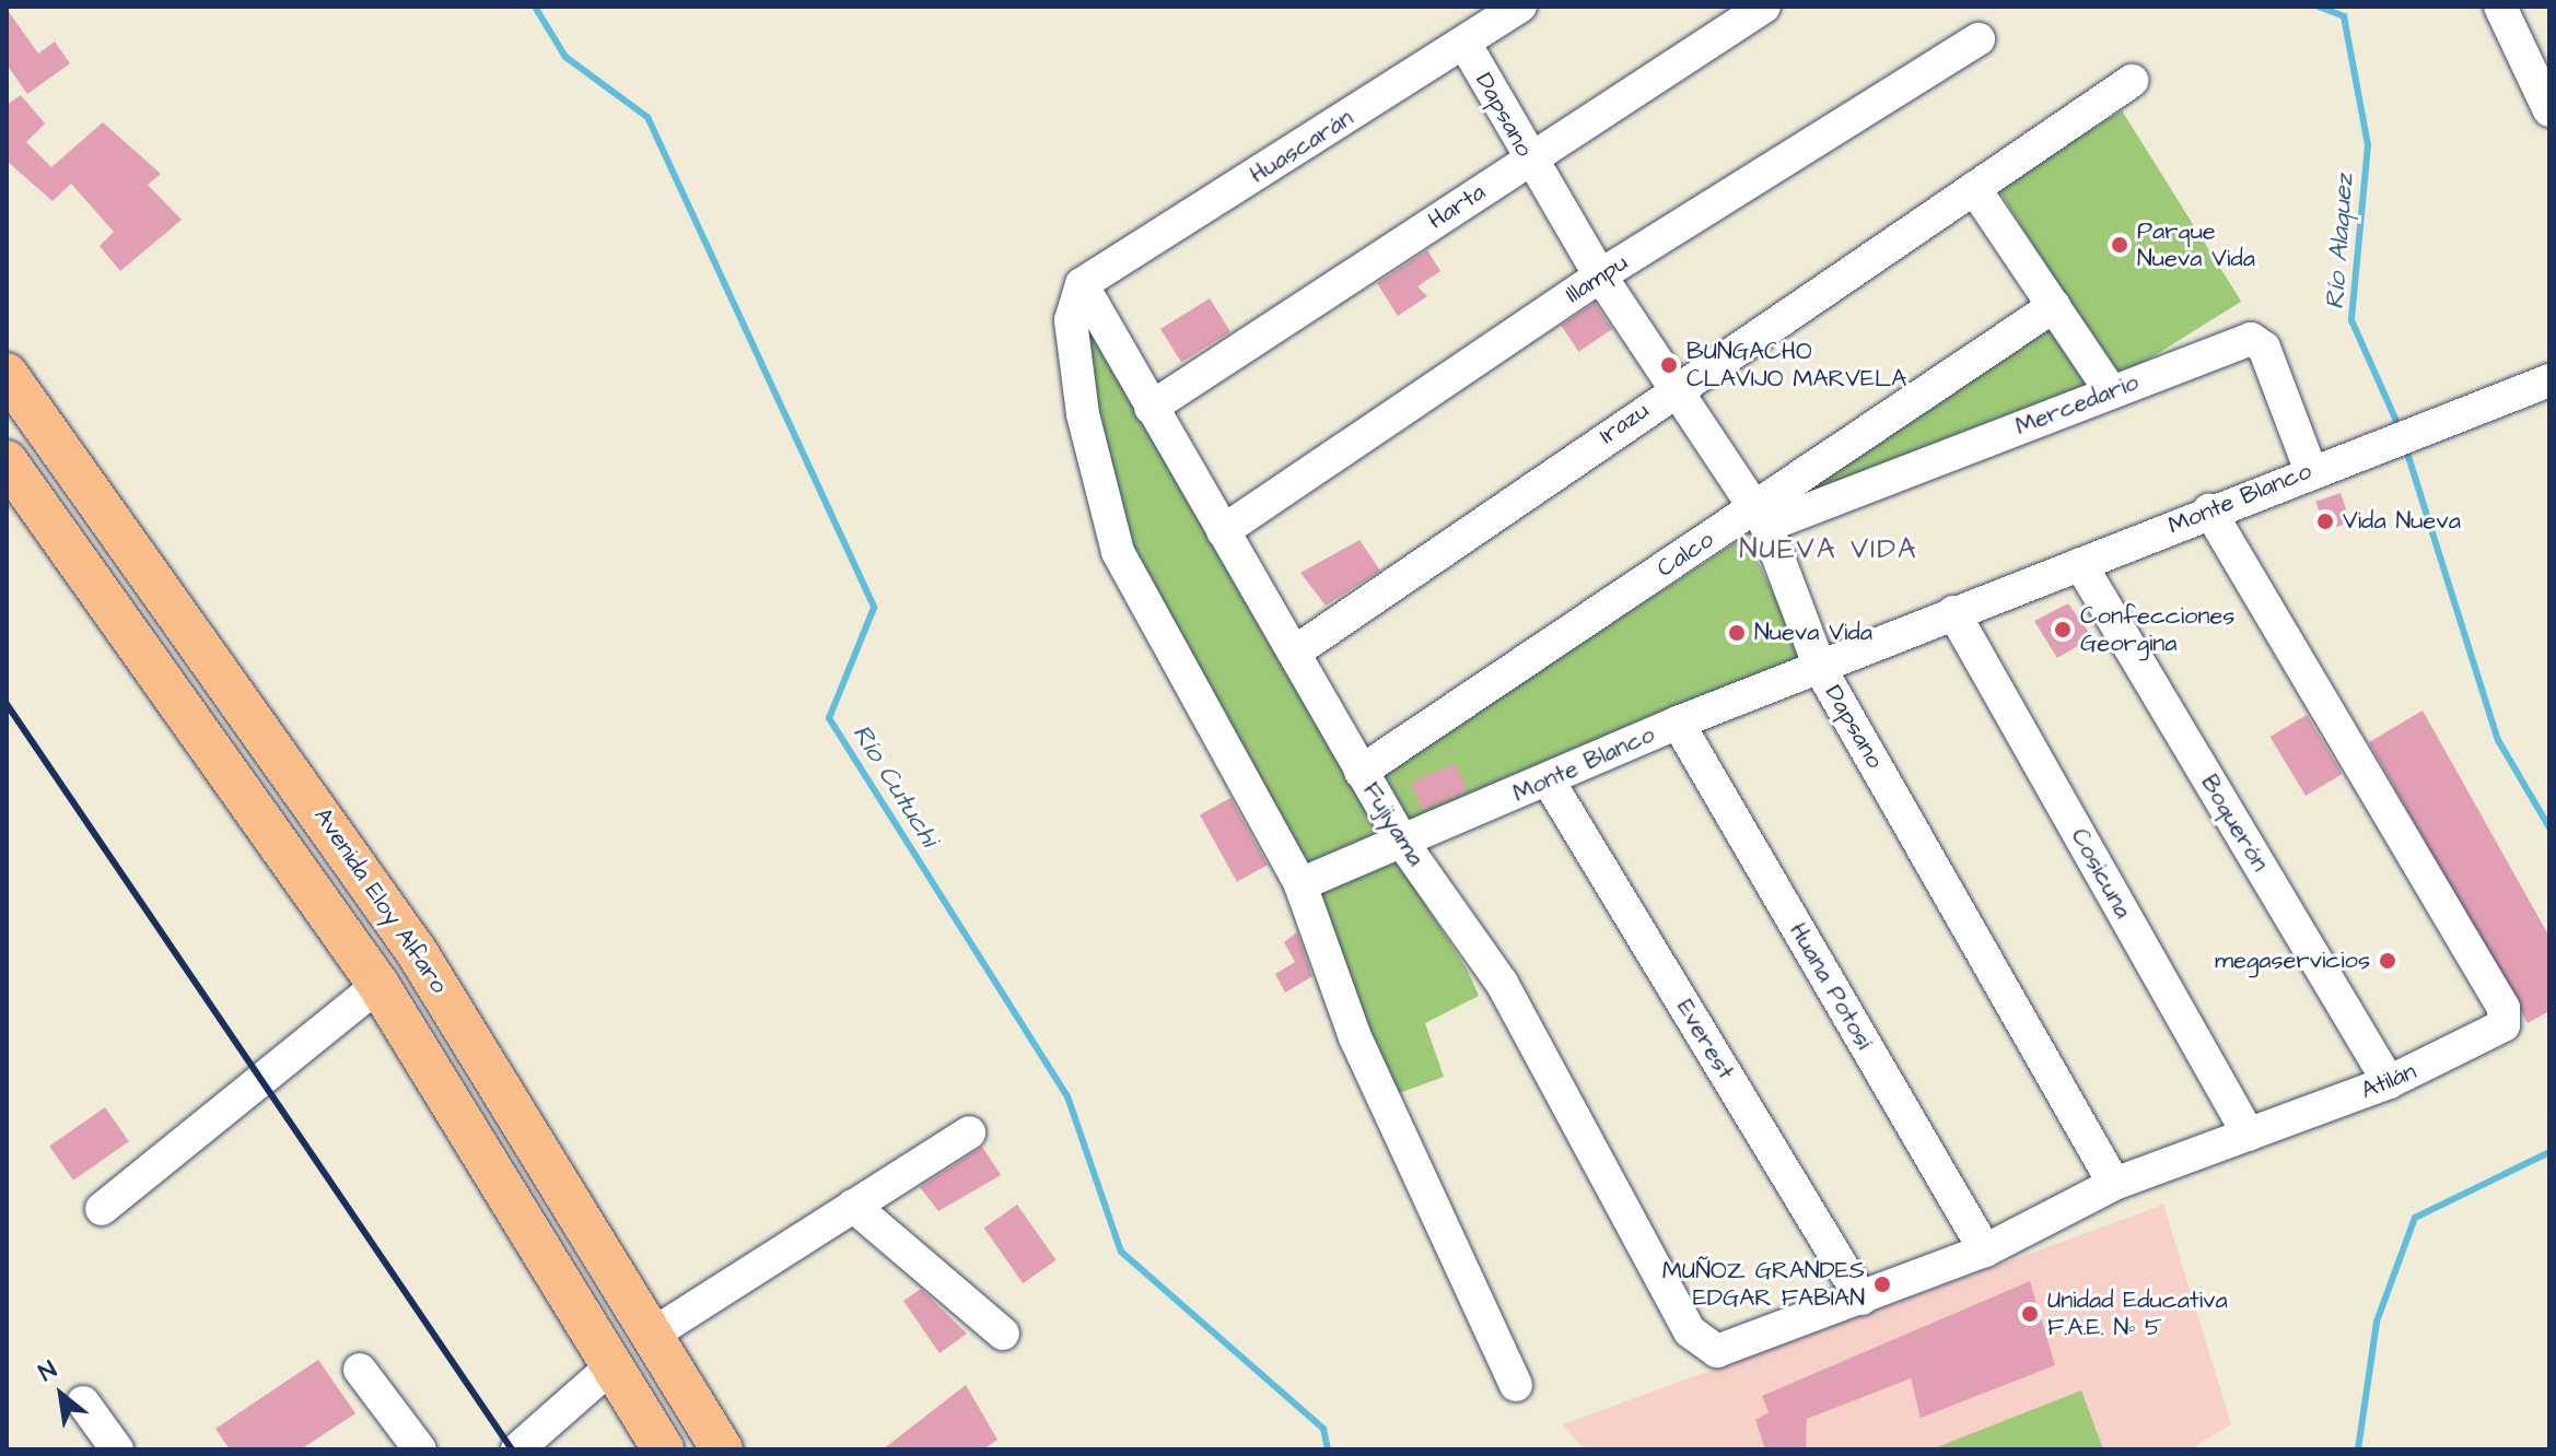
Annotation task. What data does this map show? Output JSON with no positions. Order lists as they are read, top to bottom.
{
  "streets": {
    "main road": ["Avenida Eloy Alfaro"],
    "street": [
      "Dapsano",
      "Huascarán",
      "Harta",
      "Illampu",
      "Mercedario",
      "Irazu",
      "Monte Blanco",
      "Calco",
      "Boquerón",
      "Fujiyama",
      "Cosicuna",
      "Huana Potosí",
      "Everest",
      "Atilán"
    ]
  },
  "crossings": [
    ["Dapsano", "Huascarán"],
    ["Dapsano", "Harta"],
    ["Dapsano", "Illampu"],
    ["Dapsano", "Mercedario"],
    ["Dapsano", "Irazu"],
    ["Dapsano", "Monte Blanco"],
    ["Dapsano", "Calco"],
    ["Dapsano", "Atilán"],
    ["Huascarán", "Fujiyama"],
    ["Harta", "Fujiyama"],
    ["Illampu", "Fujiyama"],
    ["Mercedario", "Monte Blanco"],
    ["Mercedario", "Calco"],
    ["Irazu", "Fujiyama"],
    ["Monte Blanco", "Boquerón"],
    ["Monte Blanco", "Fujiyama"],
    ["Monte Blanco", "Cosicuna"],
    ["Monte Blanco", "Huana Potosí"],
    ["Monte Blanco", "Everest"],
    ["Monte Blanco", "Atilán"],
    ["Calco", "Fujiyama"],
    ["Boquerón", "Atilán"],
    ["Fujiyama", "Atilán"],
    ["Cosicuna", "Atilán"],
    ["Huana Potosí", "Atilán"],
    ["Everest", "Atilán"]
  ],
  "districts": ["NUEVA VIDA"],
  "water": ["Río Alaquez", "Río Cutuchi"],
  "places": [
    "Parque Nueva Vida",
    "BUNGACHO CLAVIJO MARVELA",
    "Vida Nueva",
    "Confecciones Georgina",
    "Nueva Vida",
    "megaservicios",
    "MUÑOZ GRANDES EDGAR FABIAN",
    "Unidad Educativa F.A.E. Nº 5"
  ],
  "north": "top left"
}
